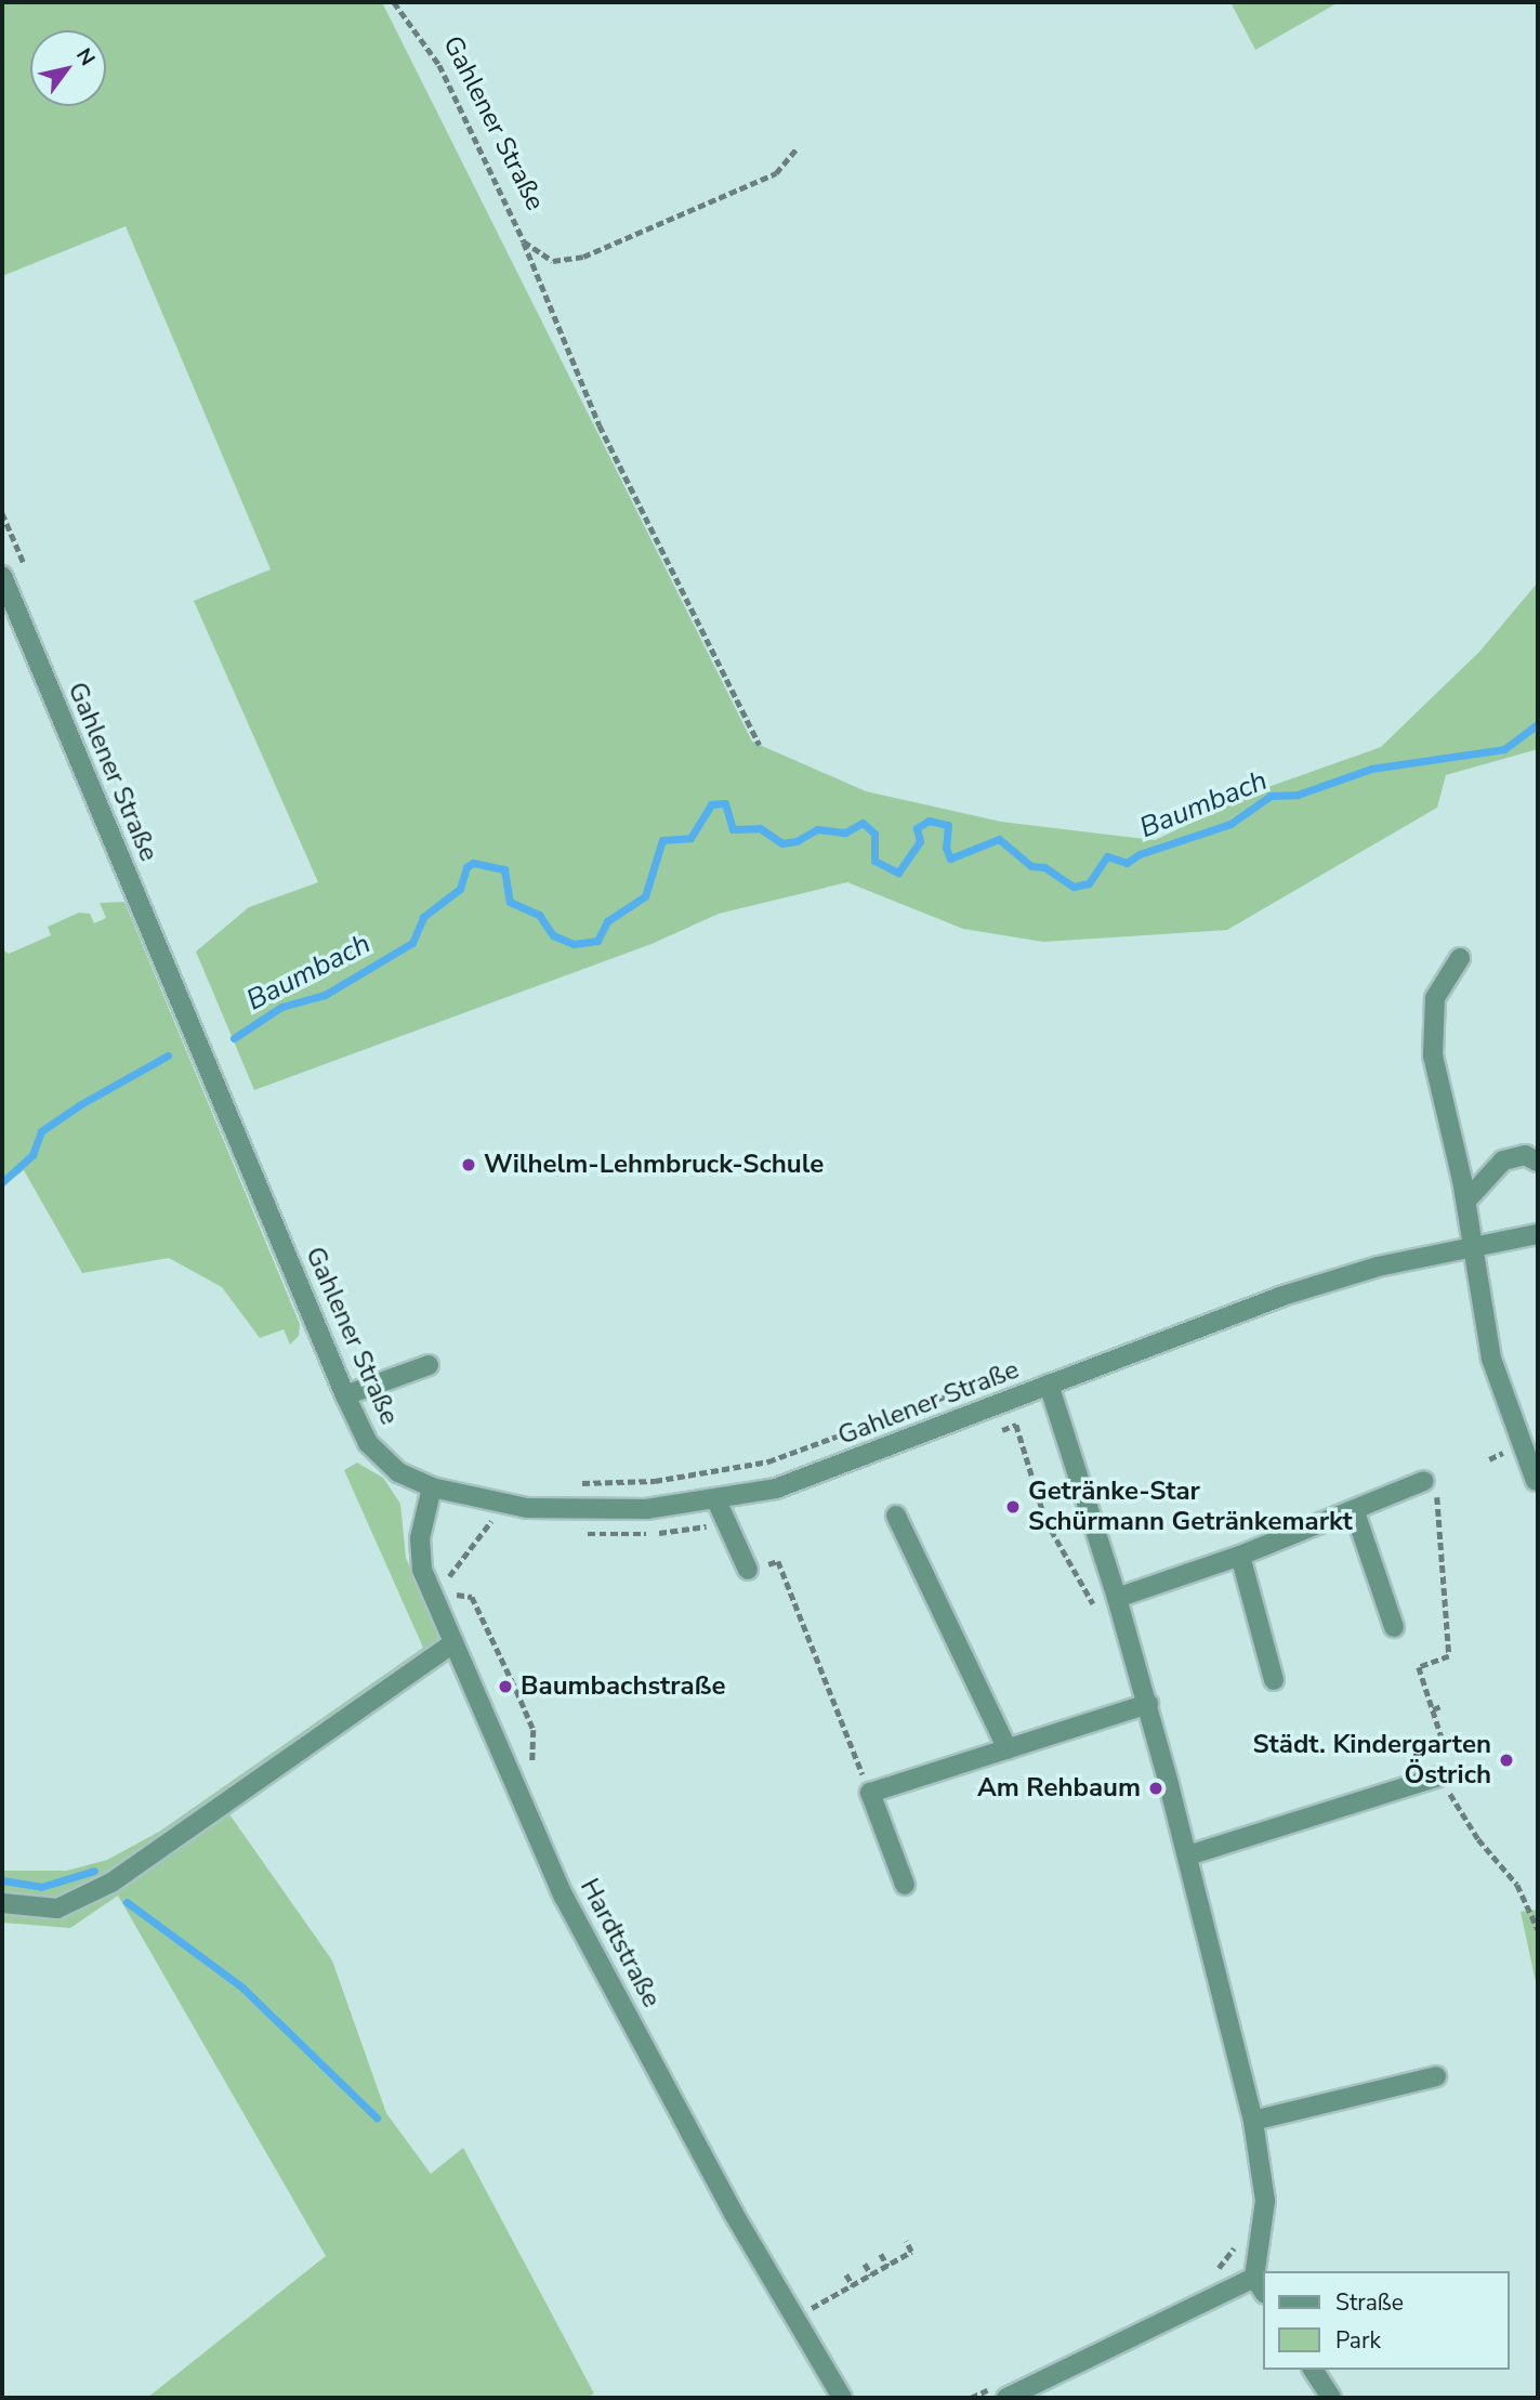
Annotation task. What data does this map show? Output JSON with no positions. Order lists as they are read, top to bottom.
{
  "streets": {
    "street": ["Gahlener Straße", "Hardtstraße"]
  },
  "crossings": [
    ["Gahlener Straße", "Hardtstraße"]
  ],
  "water": ["Baumbach"],
  "places": [
    "Wilhelm-Lehmbruck-Schule",
    "Getränke-Star Schürmann Getränkemarkt",
    "Baumbachstraße",
    "Städt. Kindergarten Östrich",
    "Am Rehbaum"
  ],
  "legend": ["Straße", "Park"],
  "north": "top right"
}
